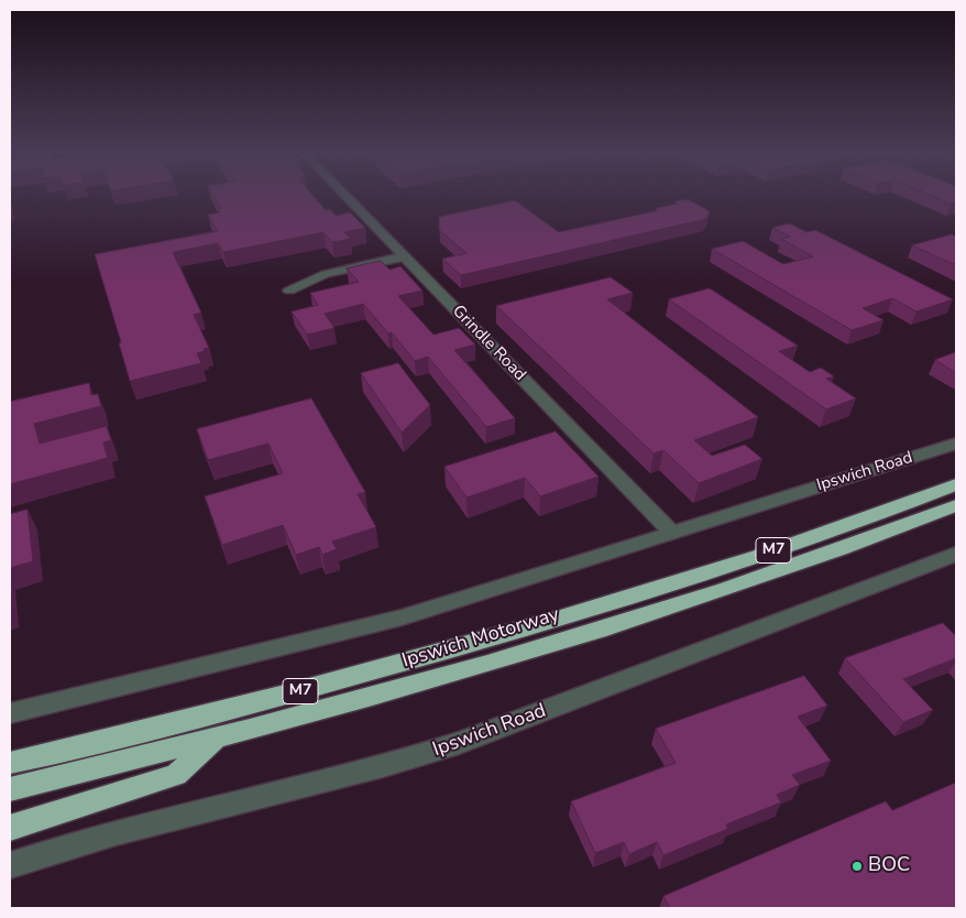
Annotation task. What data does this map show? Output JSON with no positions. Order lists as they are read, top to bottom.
{
  "streets": {
    "highway": ["M7", "Ipswich Motorway"],
    "street": ["Grindle Road", "Ipswich Road"]
  },
  "crossings": [
    ["Grindle Road", "Ipswich Road"]
  ],
  "places": ["BOC"]
}
